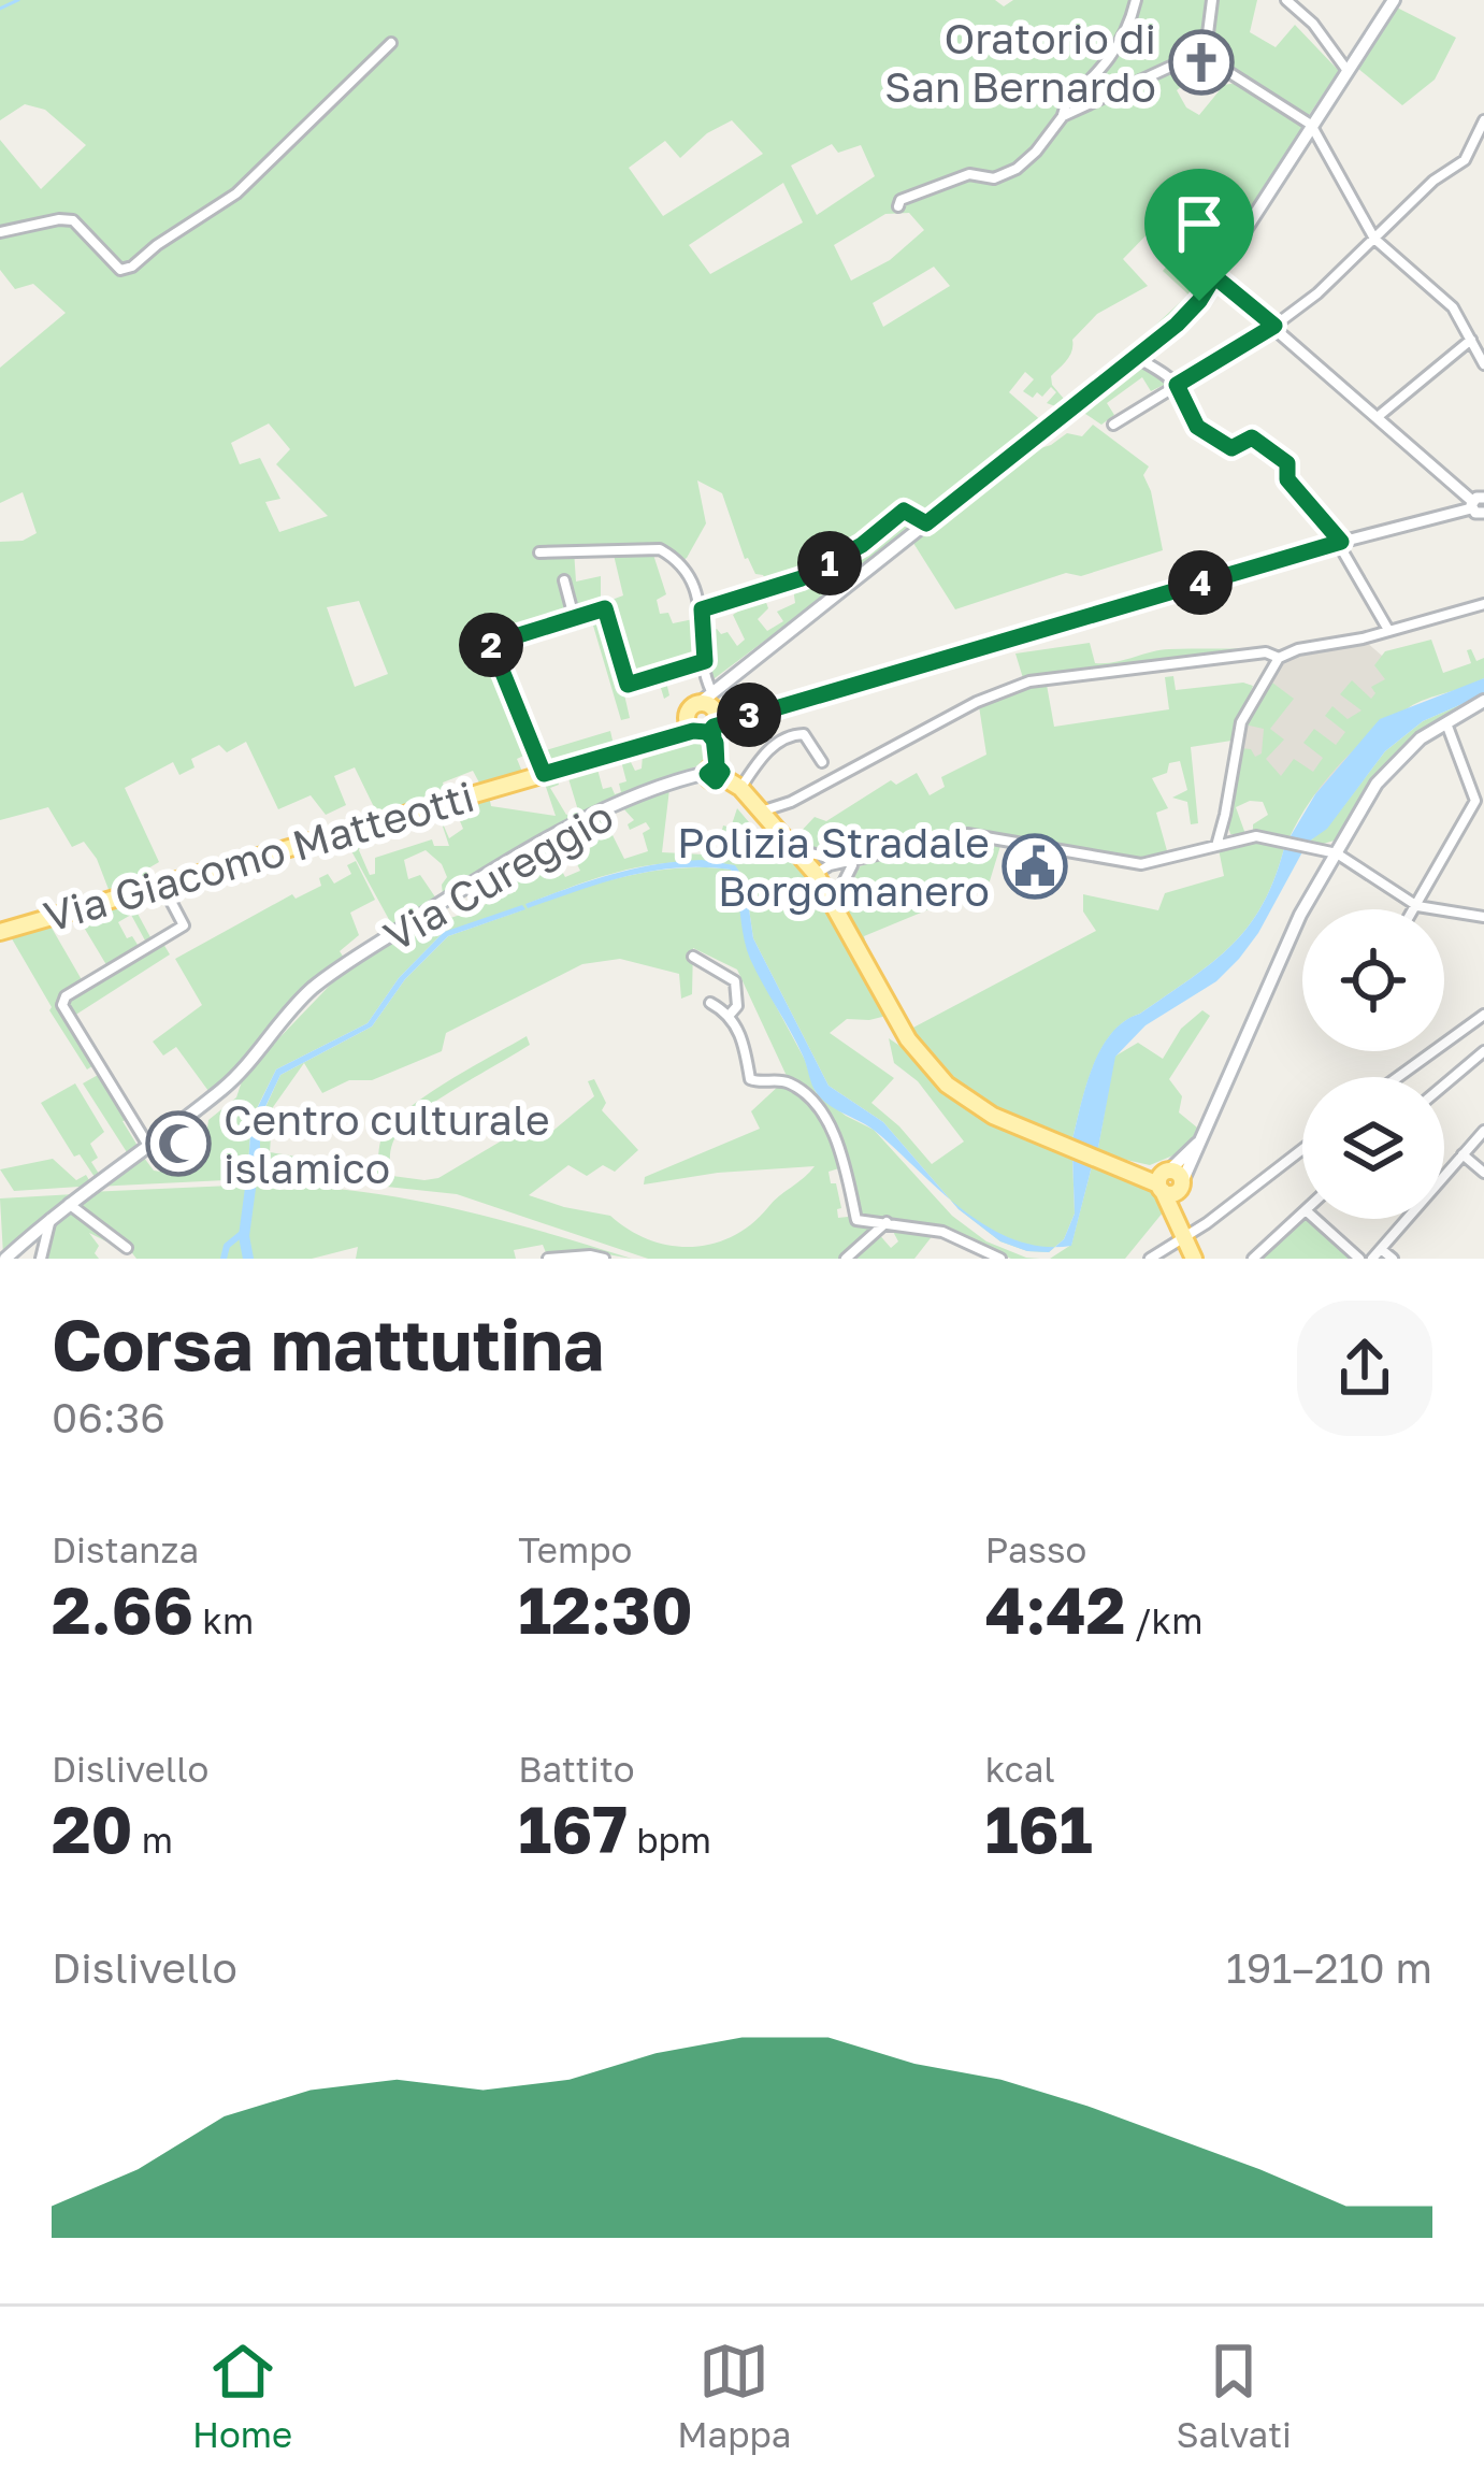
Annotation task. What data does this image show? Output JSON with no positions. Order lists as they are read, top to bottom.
{
  "streets": {
    "main road": ["Via Giacomo Matteotti", "Via Cureggio"]
  },
  "places": {
    "church": ["Oratorio di San Bernardo"],
    "public building": ["Polizia Stradale Borgomanero"],
    "mosque": ["Centro culturale islamico"]
  },
  "page": {
    "pins": [
      "1",
      "4",
      "2",
      "3"
    ],
    "heading": ["Corsa mattutina", "06:36"],
    "stats": [
      ["Distanza", "2.66 km"],
      ["Tempo", "12:30"],
      ["Passo", "4:42 /km"],
      ["Dislivello", "20 m"],
      ["Battito", "167 bpm"],
      ["kcal", "161"]
    ],
    "chart": ["Dislivello", "191–210 m"],
    "tabs": ["Home", "Mappa", "Salvati"]
  }
}
